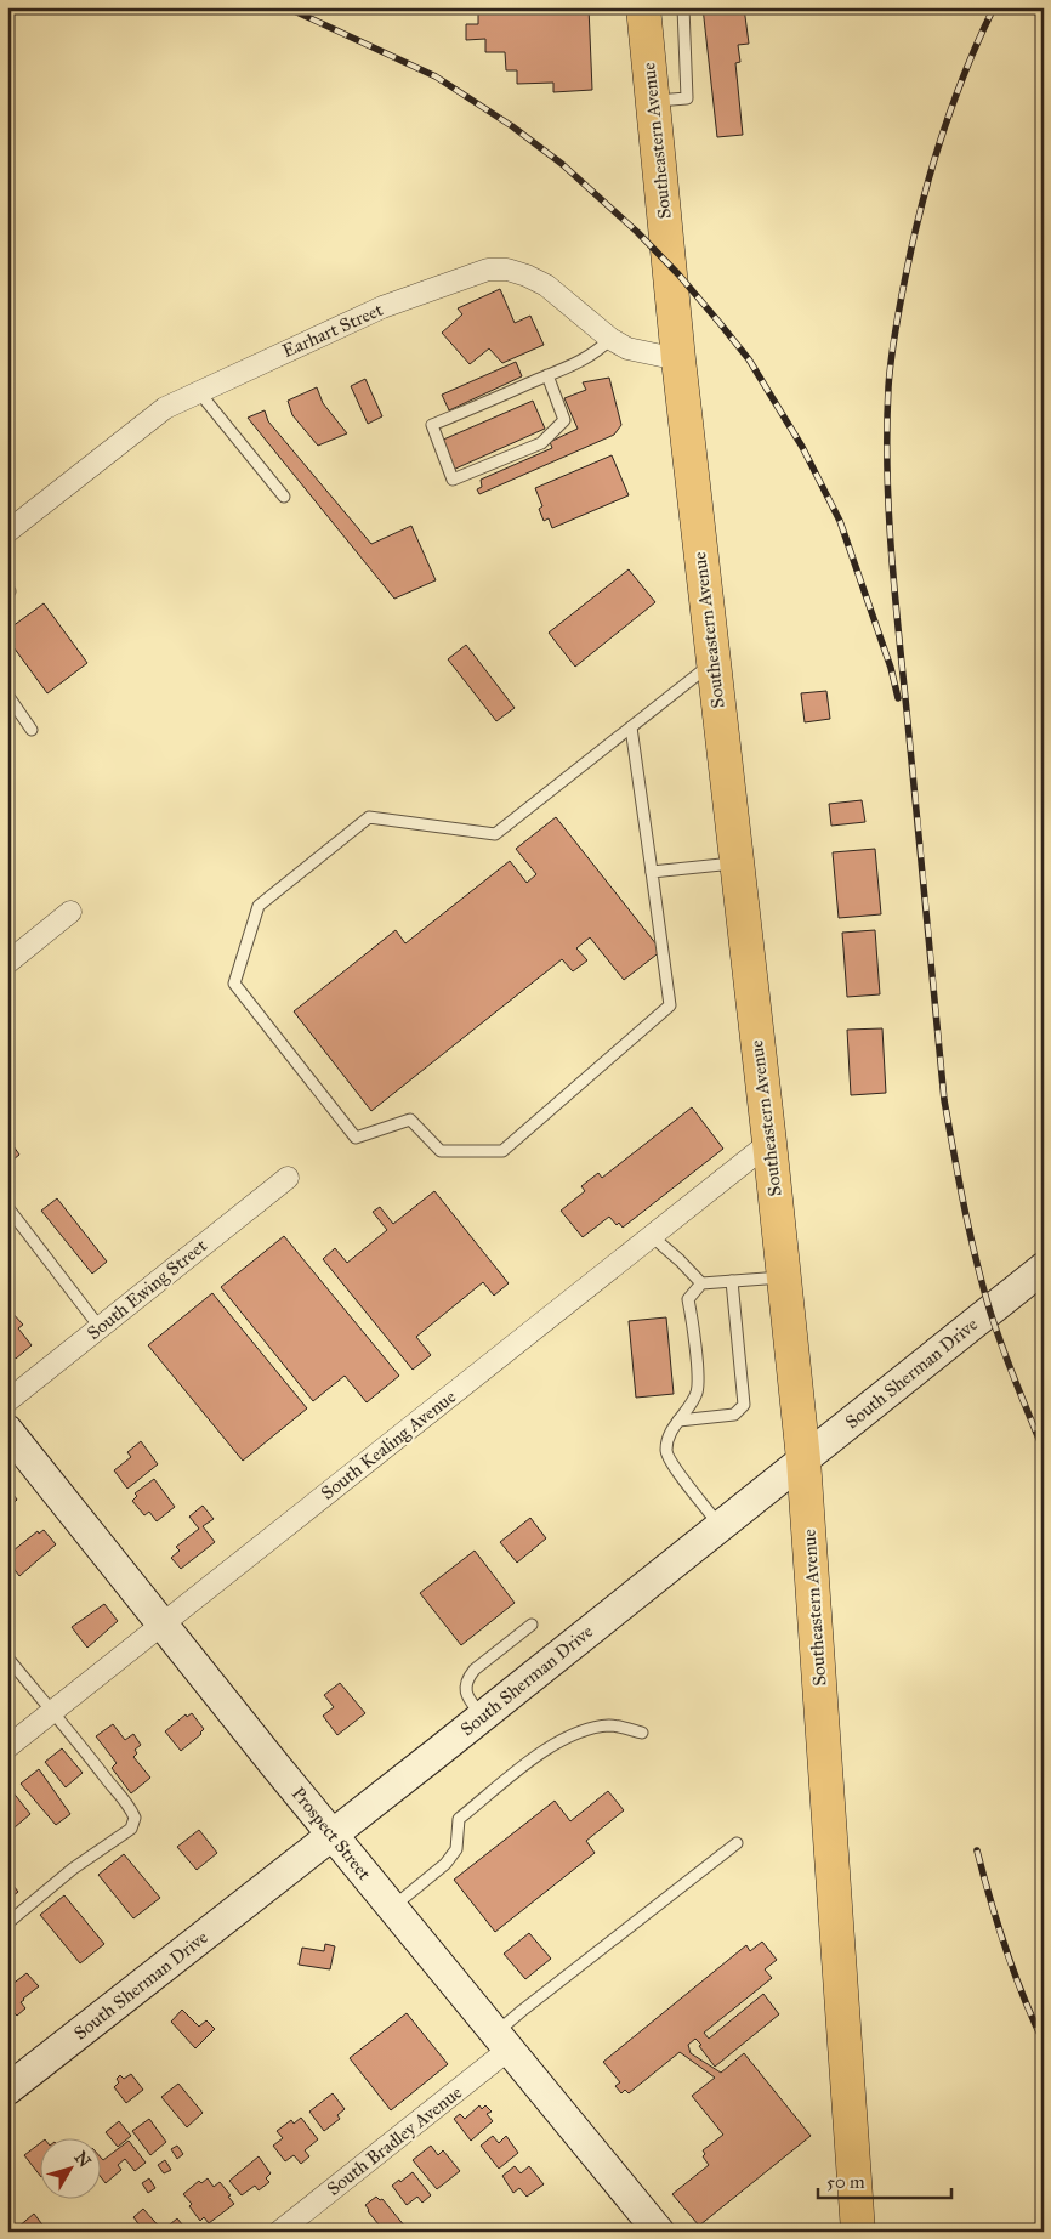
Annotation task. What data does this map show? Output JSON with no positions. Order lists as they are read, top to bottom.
{
  "streets": {
    "main road": ["Southeastern Avenue", "South Sherman Drive", "Prospect Street"],
    "street": [
      "Earhart Street",
      "South Ewing Street",
      "South Kealing Avenue",
      "South Bradley Avenue"
    ]
  },
  "crossings": [
    ["Southeastern Avenue", "Earhart Street"],
    ["Southeastern Avenue", "South Sherman Drive"],
    ["Southeastern Avenue", "South Kealing Avenue"],
    ["South Sherman Drive", "Prospect Street"],
    ["South Kealing Avenue", "Prospect Street"],
    ["Prospect Street", "South Bradley Avenue"]
  ],
  "scale_bar": "50 m",
  "north": "top right"
}
